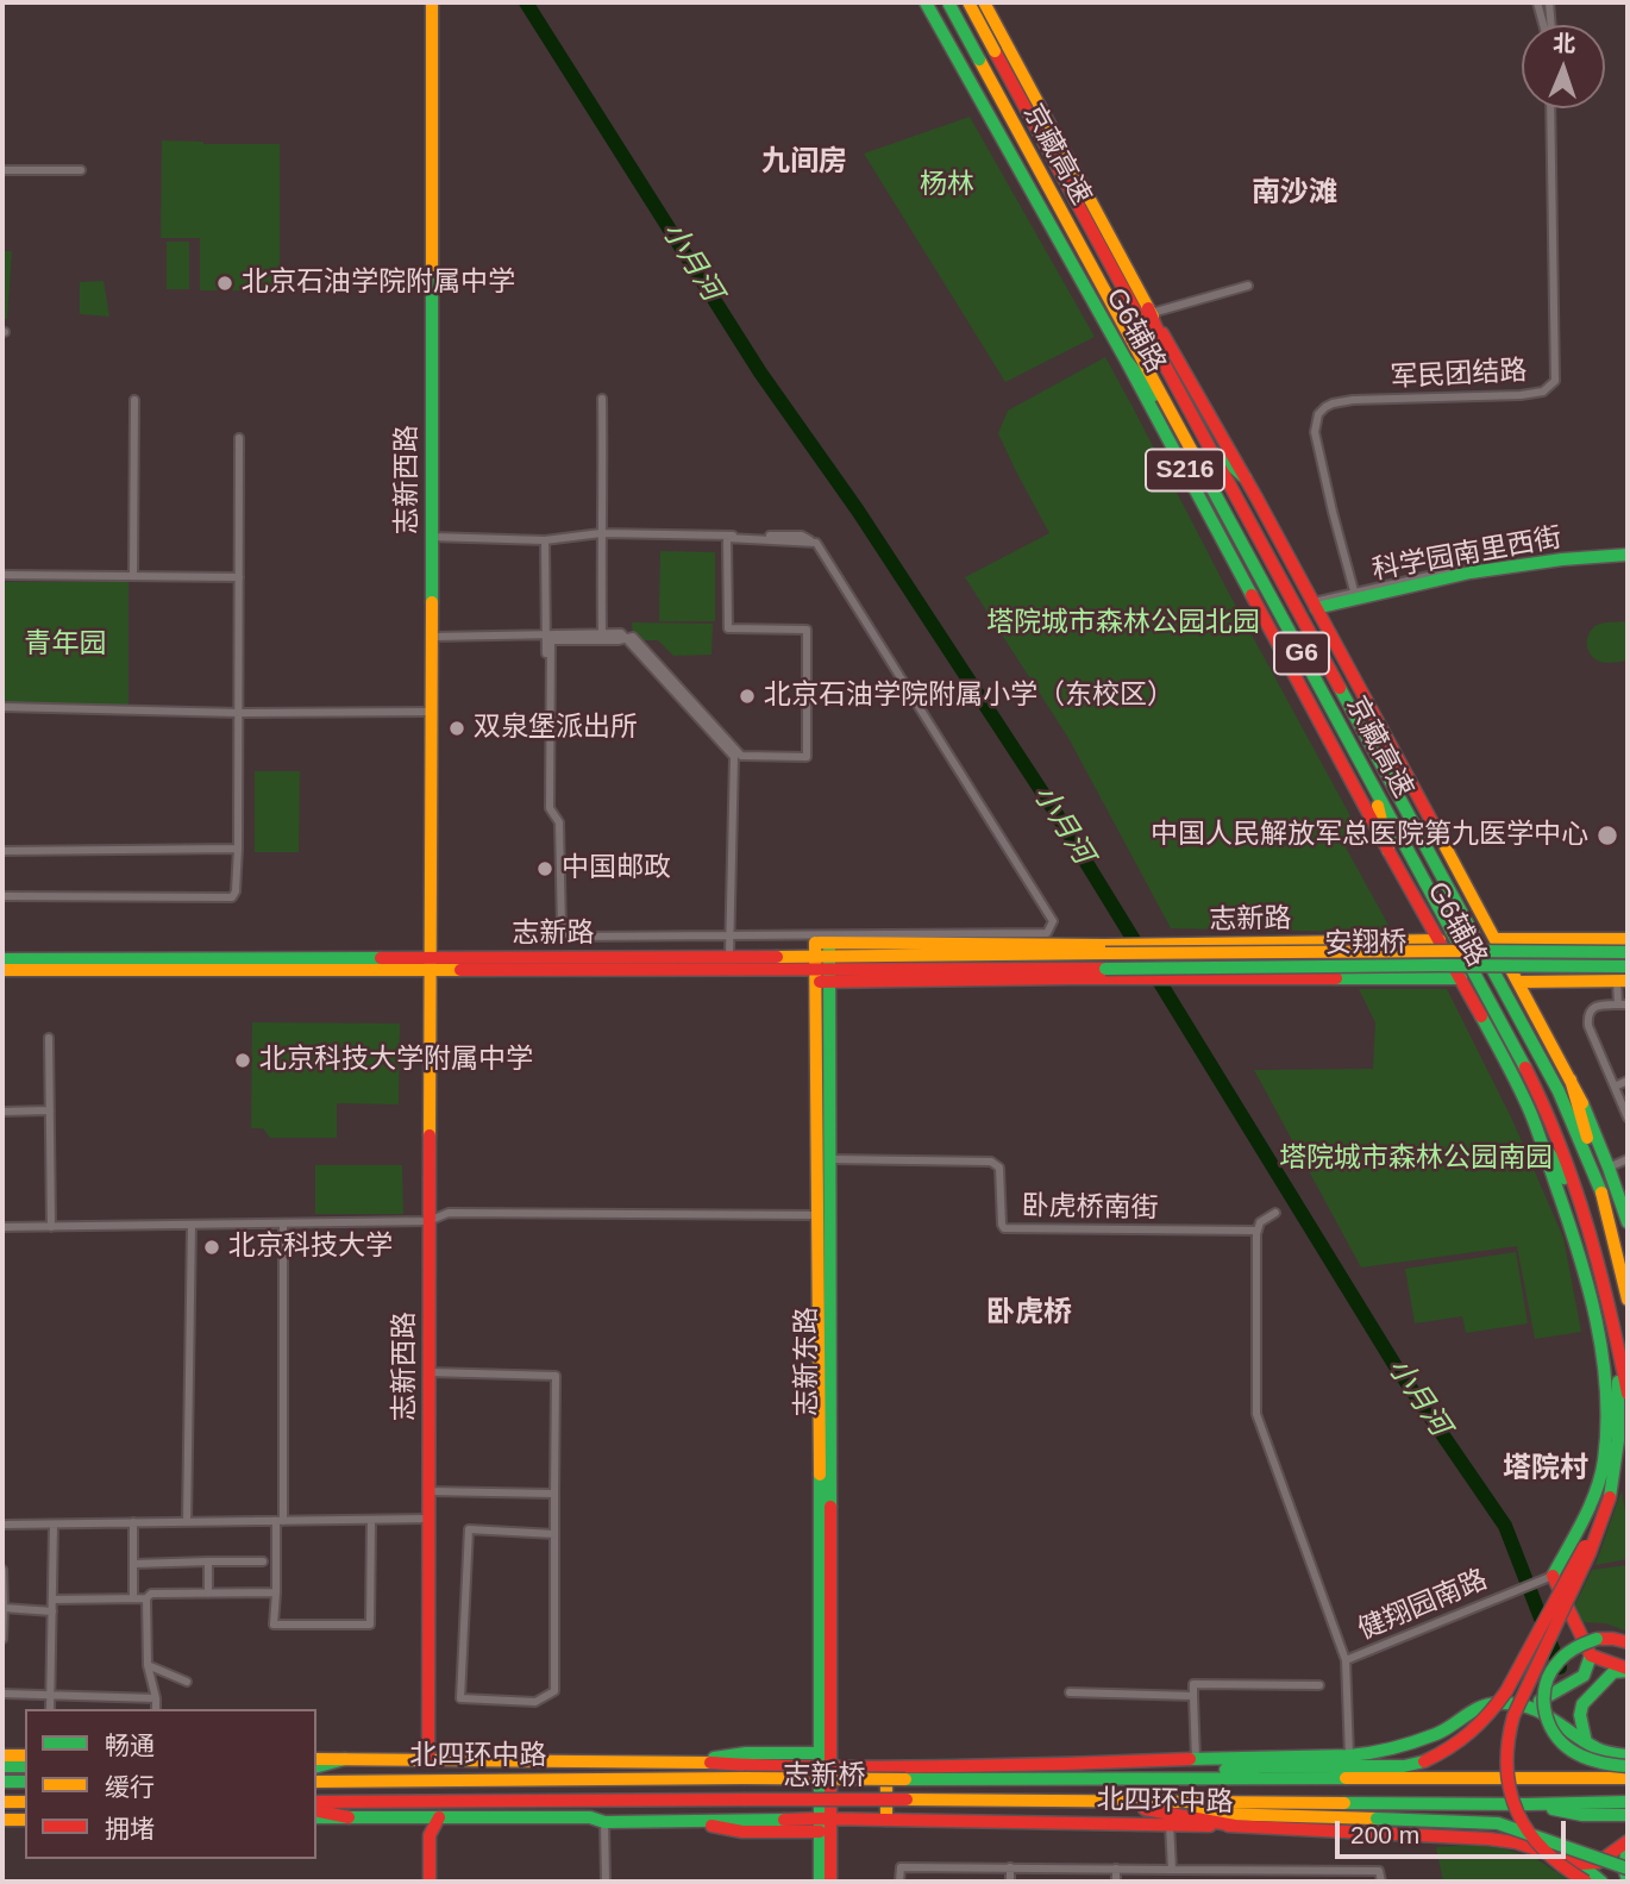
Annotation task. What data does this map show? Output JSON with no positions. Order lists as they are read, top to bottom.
{
  "streets": {
    "main road": [
      "京藏高速",
      "G6辅路",
      "S216",
      "志新西路",
      "科学园南里西街",
      "G6",
      "志新路",
      "安翔桥",
      "志新东路",
      "北四环中路",
      "志新桥"
    ],
    "street": ["军民团结路", "卧虎桥南街", "健翔园南路"]
  },
  "crossings": [
    ["G6辅路", "科学园南里西街"],
    ["G6辅路", "志新路"],
    ["G6辅路", "健翔园南路"],
    ["军民团结路", "科学园南里西街"],
    ["志新西路", "志新路"],
    ["志新西路", "北四环中路"],
    ["志新路", "安翔桥"],
    ["志新路", "志新东路"],
    ["卧虎桥南街", "志新东路"],
    ["志新东路", "北四环中路"],
    ["健翔园南路", "北四环中路"],
    ["北四环中路", "志新桥"]
  ],
  "districts": [
    "九间房",
    "南沙滩",
    "卧虎桥",
    "塔院村"
  ],
  "water": ["小月河"],
  "parks": [
    "杨林",
    "塔院城市森林公园北园",
    "青年园",
    "塔院城市森林公园南园"
  ],
  "places": [
    "北京石油学院附属中学",
    "北京石油学院附属小学（东校区）",
    "双泉堡派出所",
    "中国人民解放军总医院第九医学中心",
    "中国邮政",
    "北京科技大学附属中学",
    "北京科技大学"
  ],
  "legend": ["畅通", "缓行", "拥堵"],
  "scale_bar": "200 m",
  "north": "top"
}
